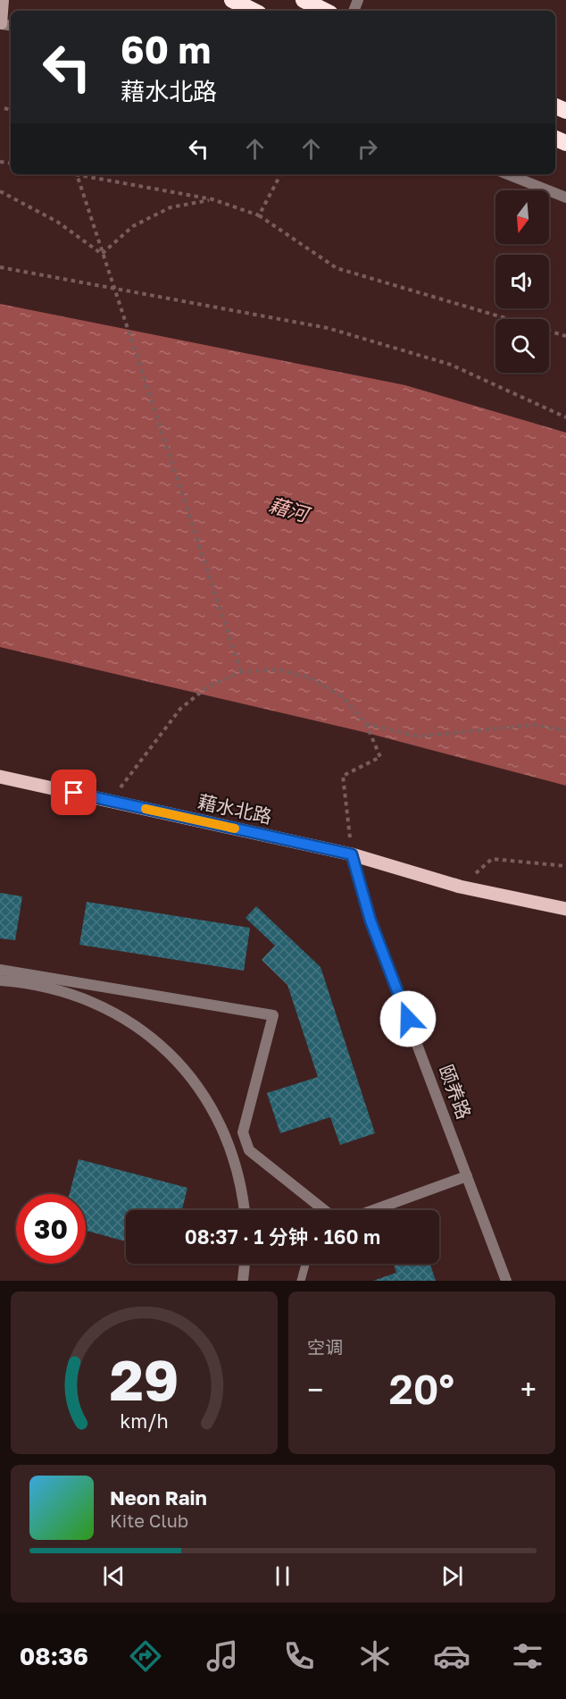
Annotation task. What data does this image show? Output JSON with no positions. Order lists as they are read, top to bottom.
{
  "streets": {
    "main road": ["藉水北路"],
    "street": ["颐养路"]
  },
  "crossings": [
    ["藉水北路", "颐养路"]
  ],
  "water": ["藉河"],
  "north": "bottom",
  "page": {
    "turn": ["60 m", "藉水北路"],
    "limit": "30",
    "trip": "08:37 · 1 分钟 · 160 m",
    "tile": "空调",
    "heat": ["−", "20°", "+"],
    "song": ["Neon Rain", "Kite Club"],
    "tabs": "08:36",
    "gauge": ["29", "km/h"]
  }
}
